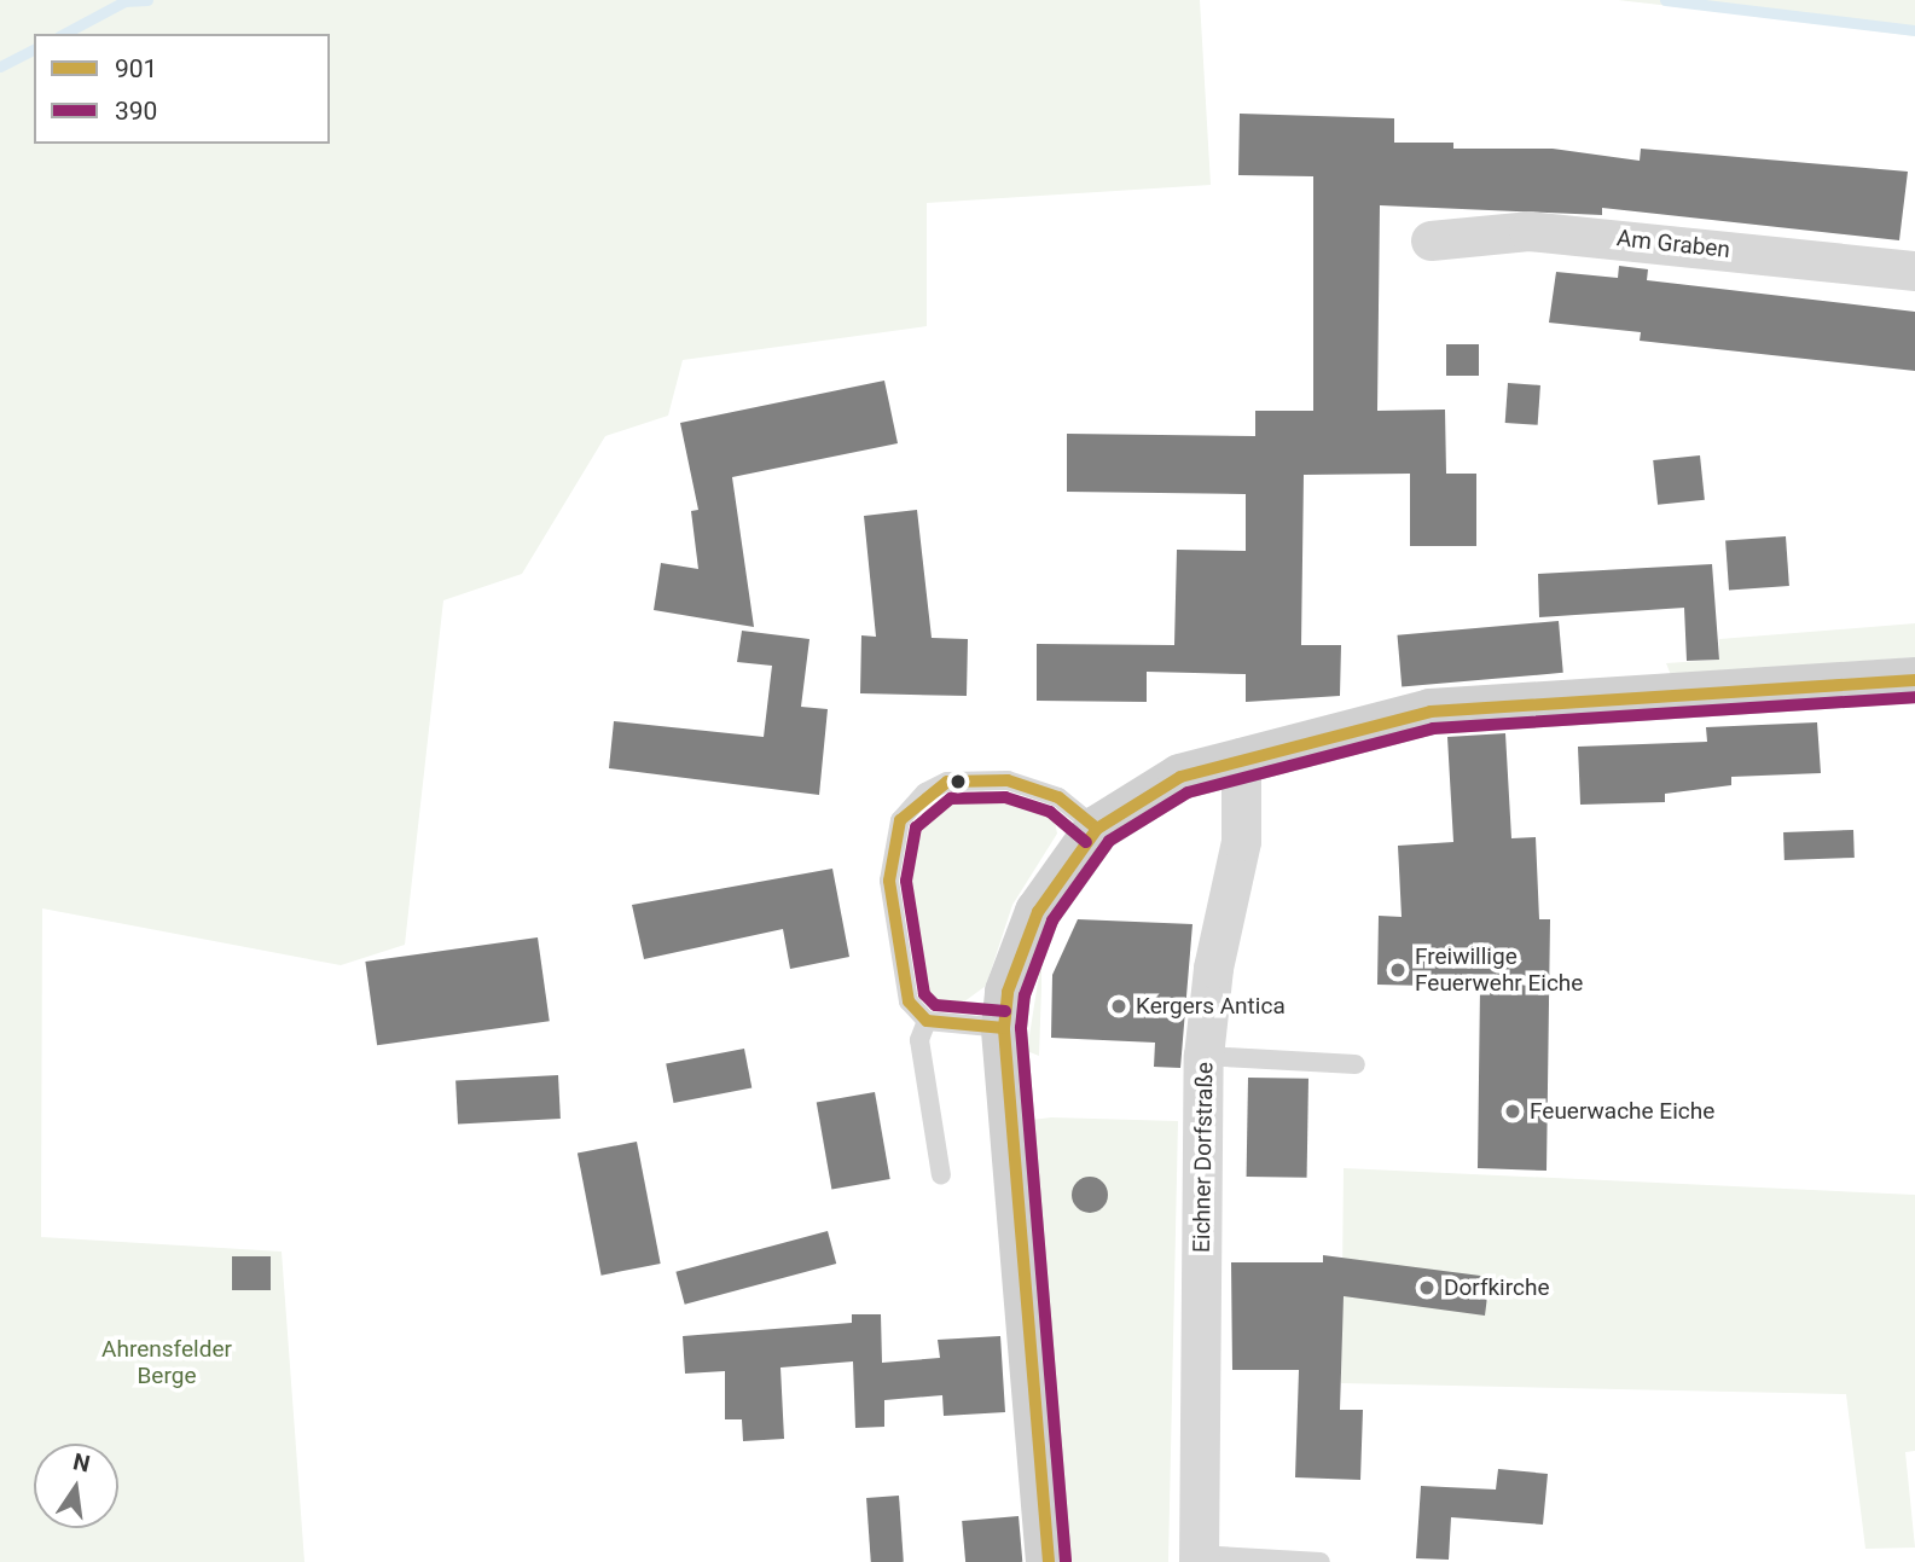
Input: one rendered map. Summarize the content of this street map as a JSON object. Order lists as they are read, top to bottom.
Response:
{
  "streets": {
    "street": ["Am Graben", "Eichner Dorfstraße"]
  },
  "parks": ["Ahrensfelder Berge"],
  "places": [
    "Freiwillige Feuerwehr Eiche",
    "Kergers Antica",
    "Feuerwache Eiche",
    "Dorfkirche"
  ],
  "lines": ["transit line 901", "transit line 390"],
  "legend": ["901", "390"],
  "north": "top"
}
